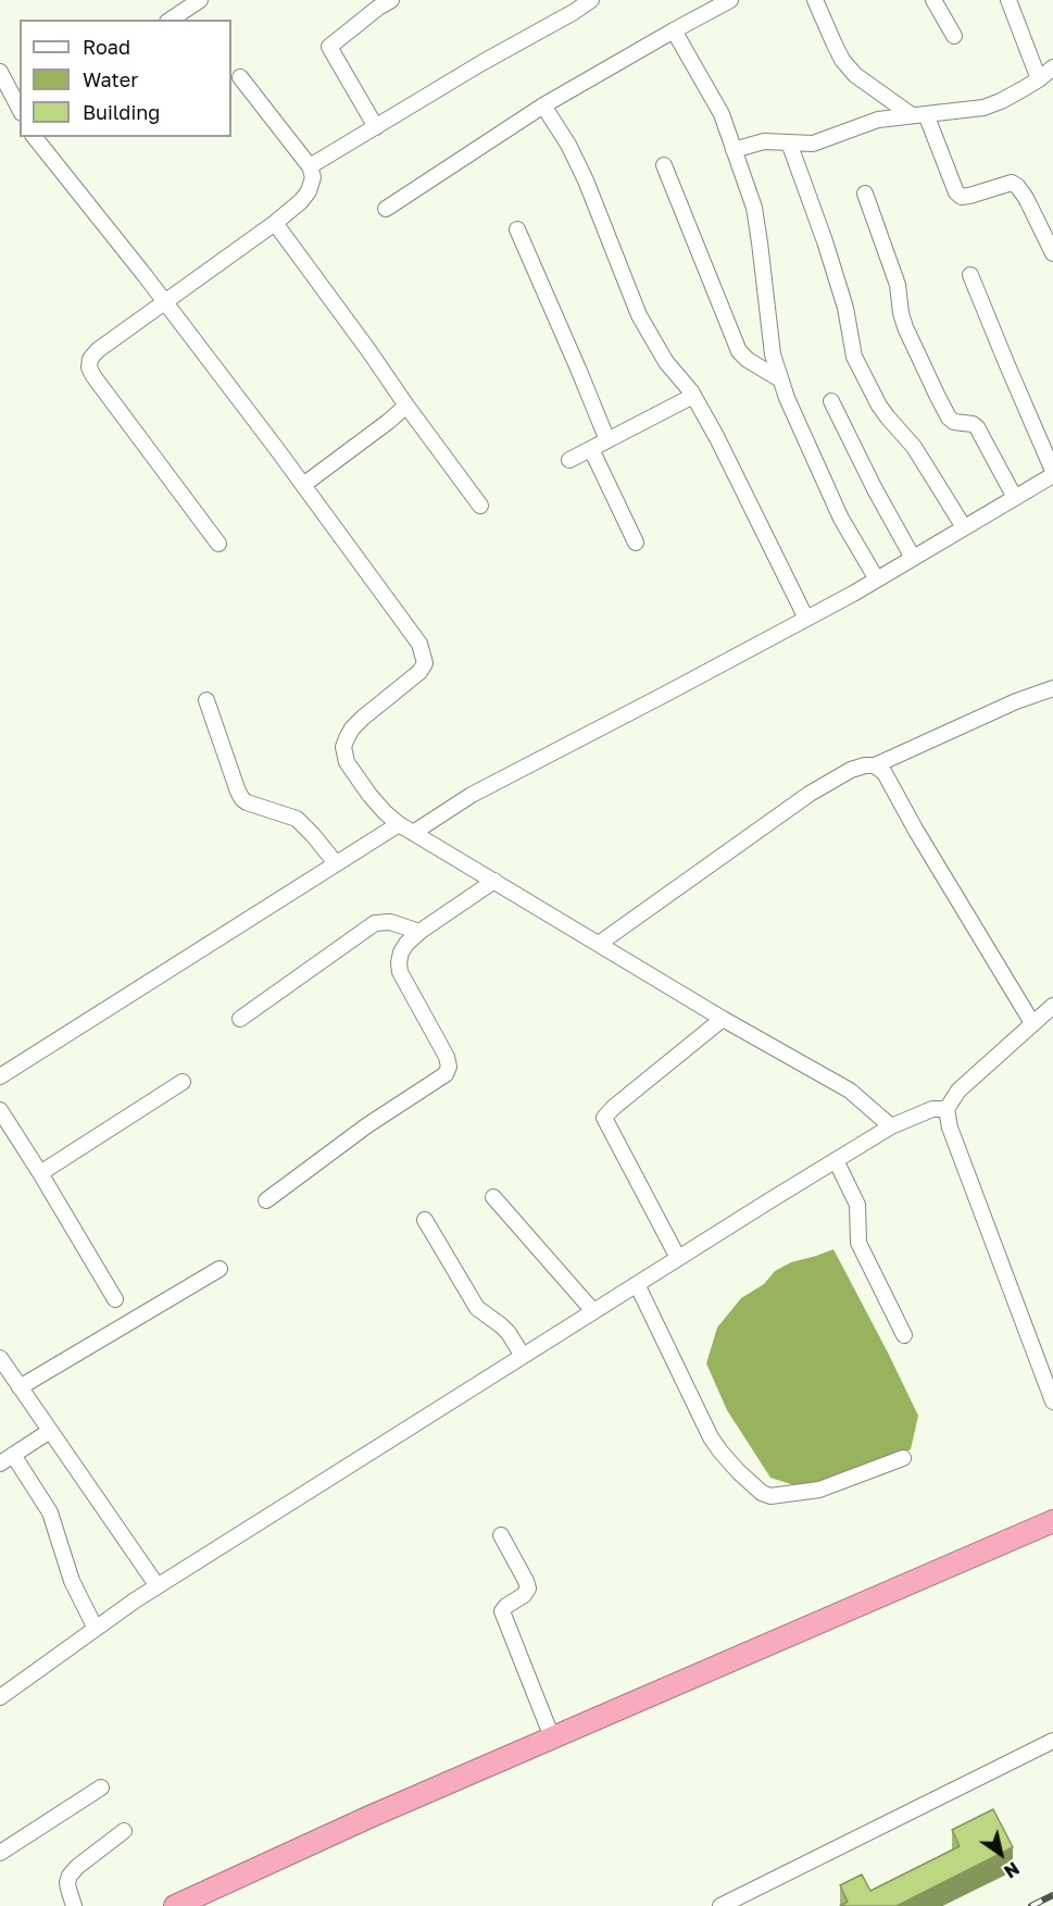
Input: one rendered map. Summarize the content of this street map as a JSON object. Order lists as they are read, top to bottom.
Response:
{
  "legend": ["Road", "Water", "Building"],
  "north": "bottom right"
}
